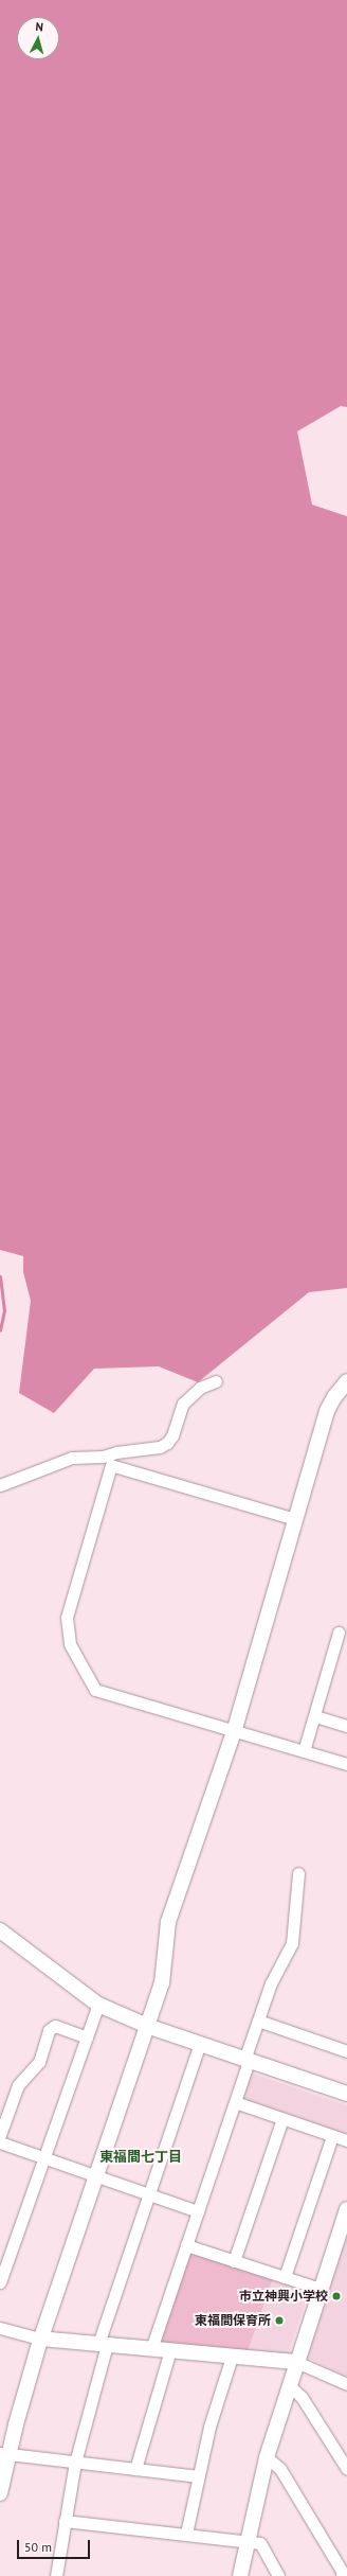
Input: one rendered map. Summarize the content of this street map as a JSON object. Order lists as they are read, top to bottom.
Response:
{
  "districts": ["東福間七丁目"],
  "places": ["市立神興小学校", "東福間保育所"],
  "scale_bar": "50 m",
  "north": "top"
}
